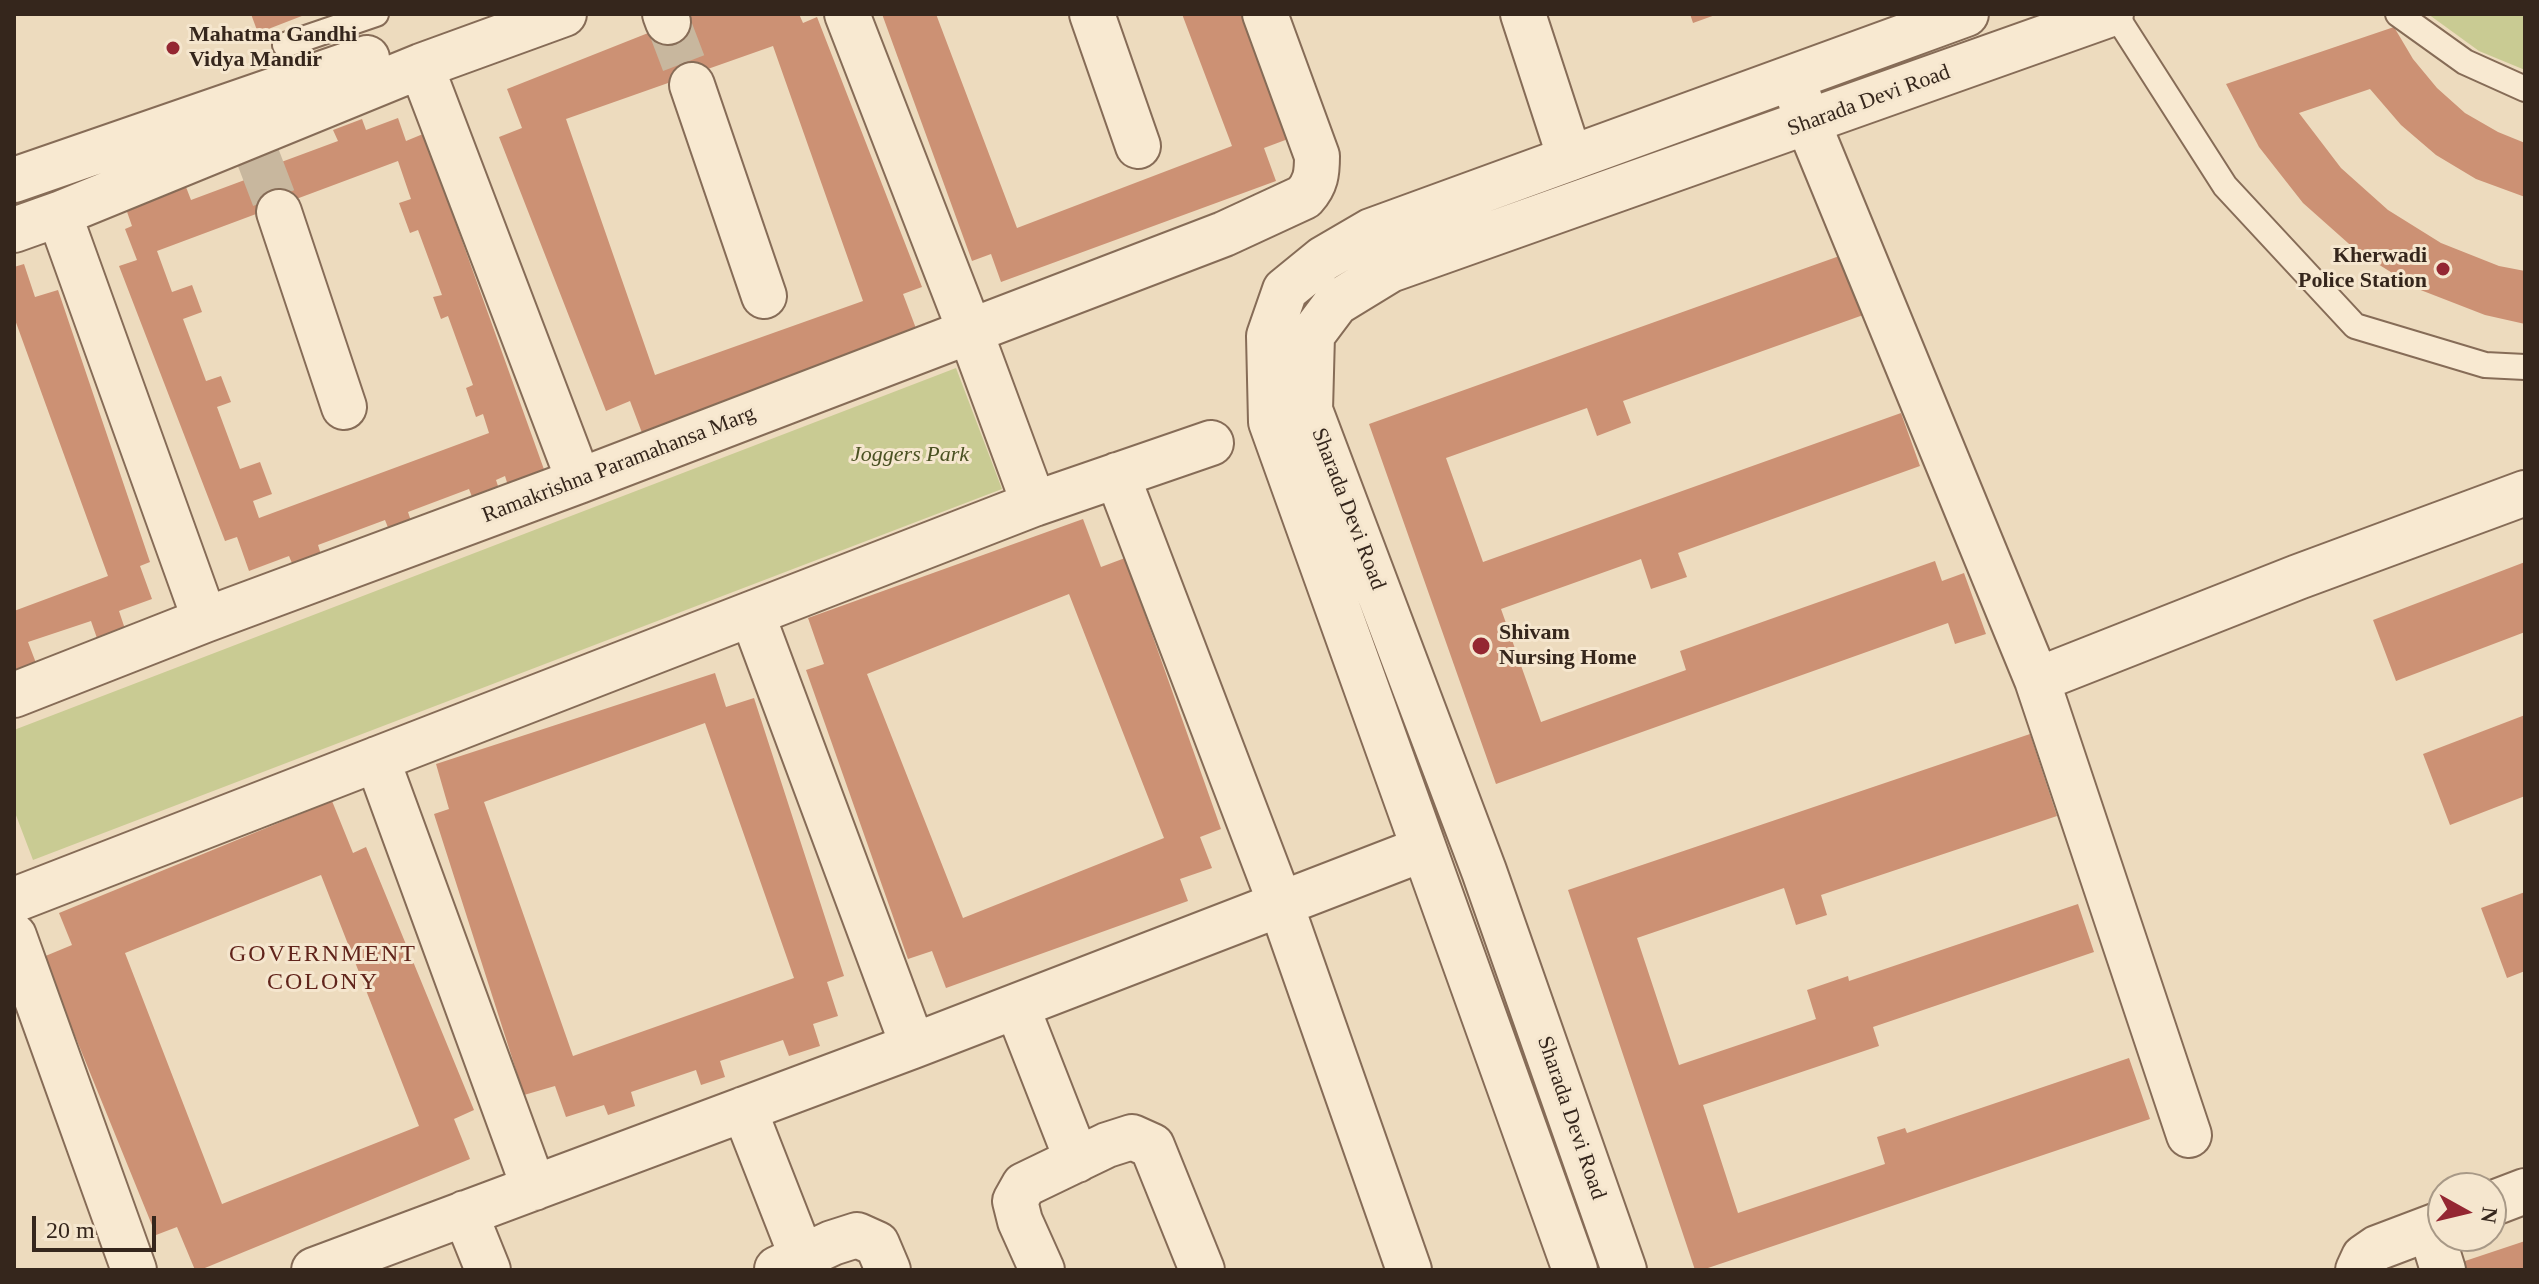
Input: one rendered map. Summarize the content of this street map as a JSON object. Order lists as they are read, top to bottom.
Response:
{
  "streets": {
    "street": ["Sharada Devi Road", "Ramakrishna Paramahansa Marg"]
  },
  "districts": ["GOVERNMENT COLONY"],
  "parks": ["Joggers Park"],
  "places": ["Mahatma Gandhi Vidya Mandir", "Kherwadi Police Station", "Shivam Nursing Home"],
  "scale_bar": "20 m",
  "north": "right"
}
